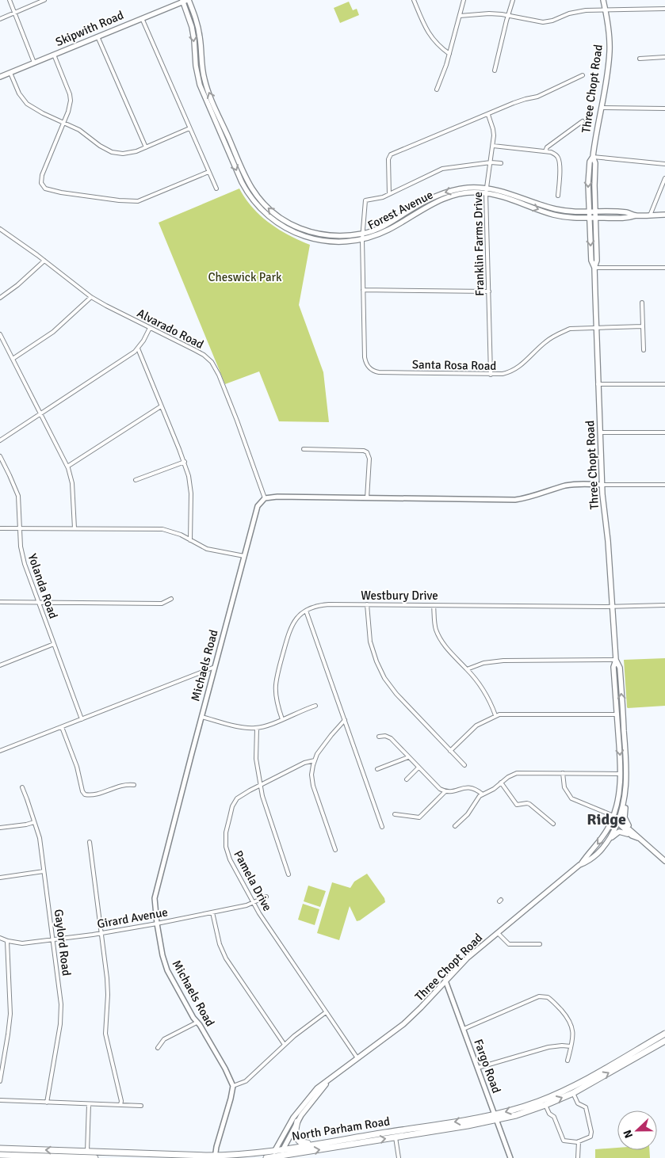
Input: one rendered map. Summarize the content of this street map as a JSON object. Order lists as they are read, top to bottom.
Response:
{
  "streets": {
    "highway": ["North Parham Road"],
    "main road": ["Skipwith Road", "Three Chopt Road", "Forest Avenue"],
    "street": [
      "Franklin Farms Drive",
      "Alvarado Road",
      "Santa Rosa Road",
      "Yolanda Road",
      "Westbury Drive",
      "Michaels Road",
      "Pamela Drive",
      "Girard Avenue",
      "Gaylord Road",
      "Fargo Road"
    ]
  },
  "crossings": [
    ["Skipwith Road", "Forest Avenue"],
    ["Three Chopt Road", "Forest Avenue"],
    ["Three Chopt Road", "Santa Rosa Road"],
    ["Three Chopt Road", "Westbury Drive"],
    ["Three Chopt Road", "Pamela Drive"],
    ["Three Chopt Road", "Fargo Road"],
    ["Three Chopt Road", "North Parham Road"],
    ["Forest Avenue", "Franklin Farms Drive"],
    ["Franklin Farms Drive", "Santa Rosa Road"],
    ["Alvarado Road", "Michaels Road"],
    ["Michaels Road", "Girard Avenue"],
    ["Pamela Drive", "Girard Avenue"],
    ["Girard Avenue", "Gaylord Road"],
    ["Fargo Road", "North Parham Road"]
  ],
  "districts": ["Ridge"],
  "parks": ["Cheswick Park"],
  "north": "left"
}
